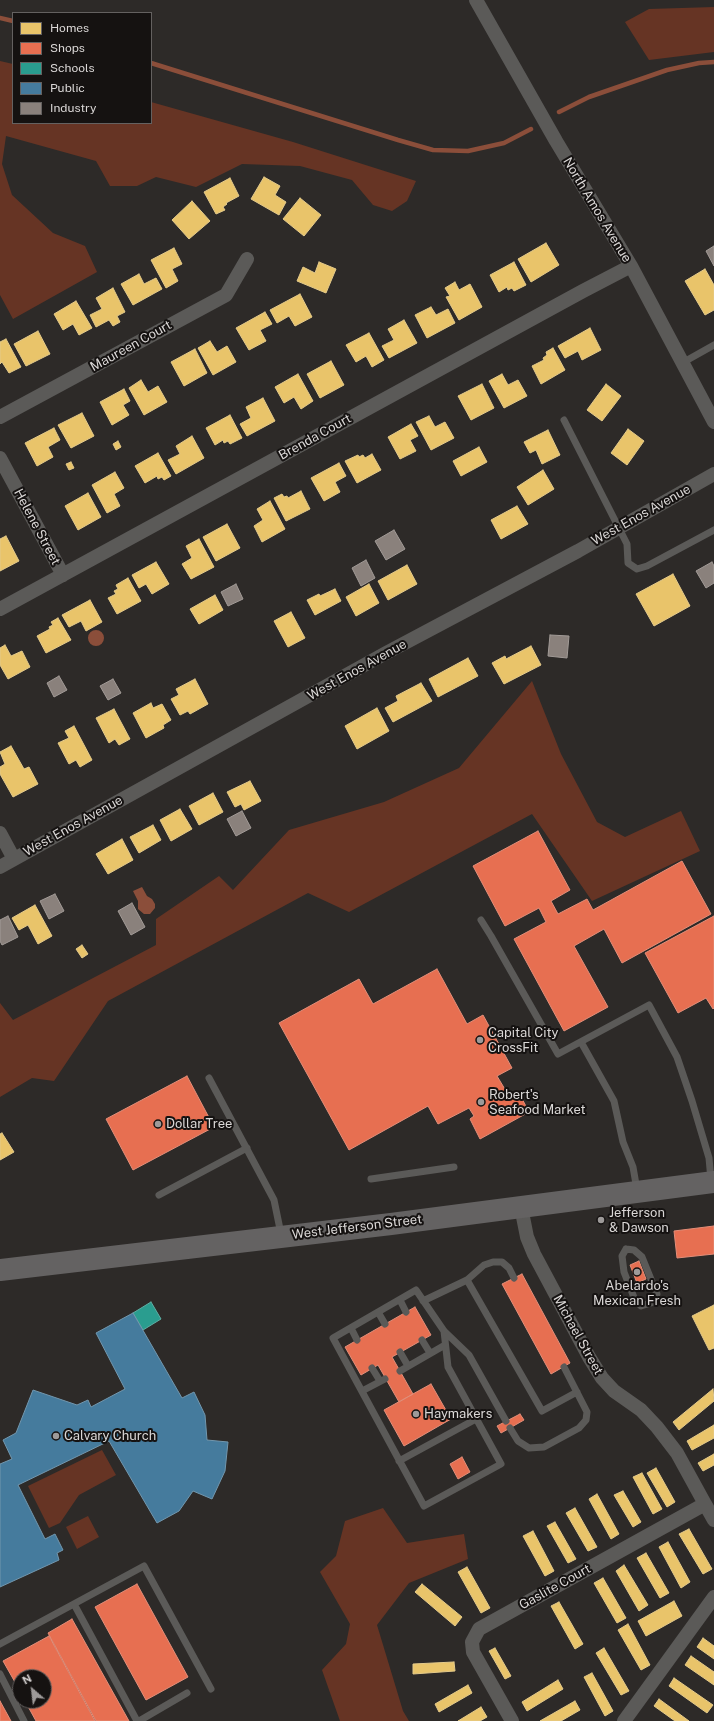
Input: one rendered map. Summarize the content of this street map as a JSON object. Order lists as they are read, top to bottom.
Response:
{
  "streets": {
    "main road": ["West Jefferson Street"],
    "street": [
      "North Amos Avenue",
      "Maureen Court",
      "Brenda Court",
      "West Enos Avenue",
      "Helene Street",
      "Michael Street",
      "Gaslite Court"
    ]
  },
  "crossings": [
    ["North Amos Avenue", "Brenda Court"],
    ["Brenda Court", "Helene Street"],
    ["West Jefferson Street", "Michael Street"],
    ["Michael Street", "Gaslite Court"]
  ],
  "places": [
    "Capital City CrossFit",
    "Robert's Seafood Market",
    "Dollar Tree",
    "Jefferson & Dawson",
    "Abelardo's Mexican Fresh",
    "Haymakers",
    "Calvary Church"
  ],
  "legend": [
    "Homes",
    "Shops",
    "Schools",
    "Public",
    "Industry"
  ],
  "north": "top left"
}
